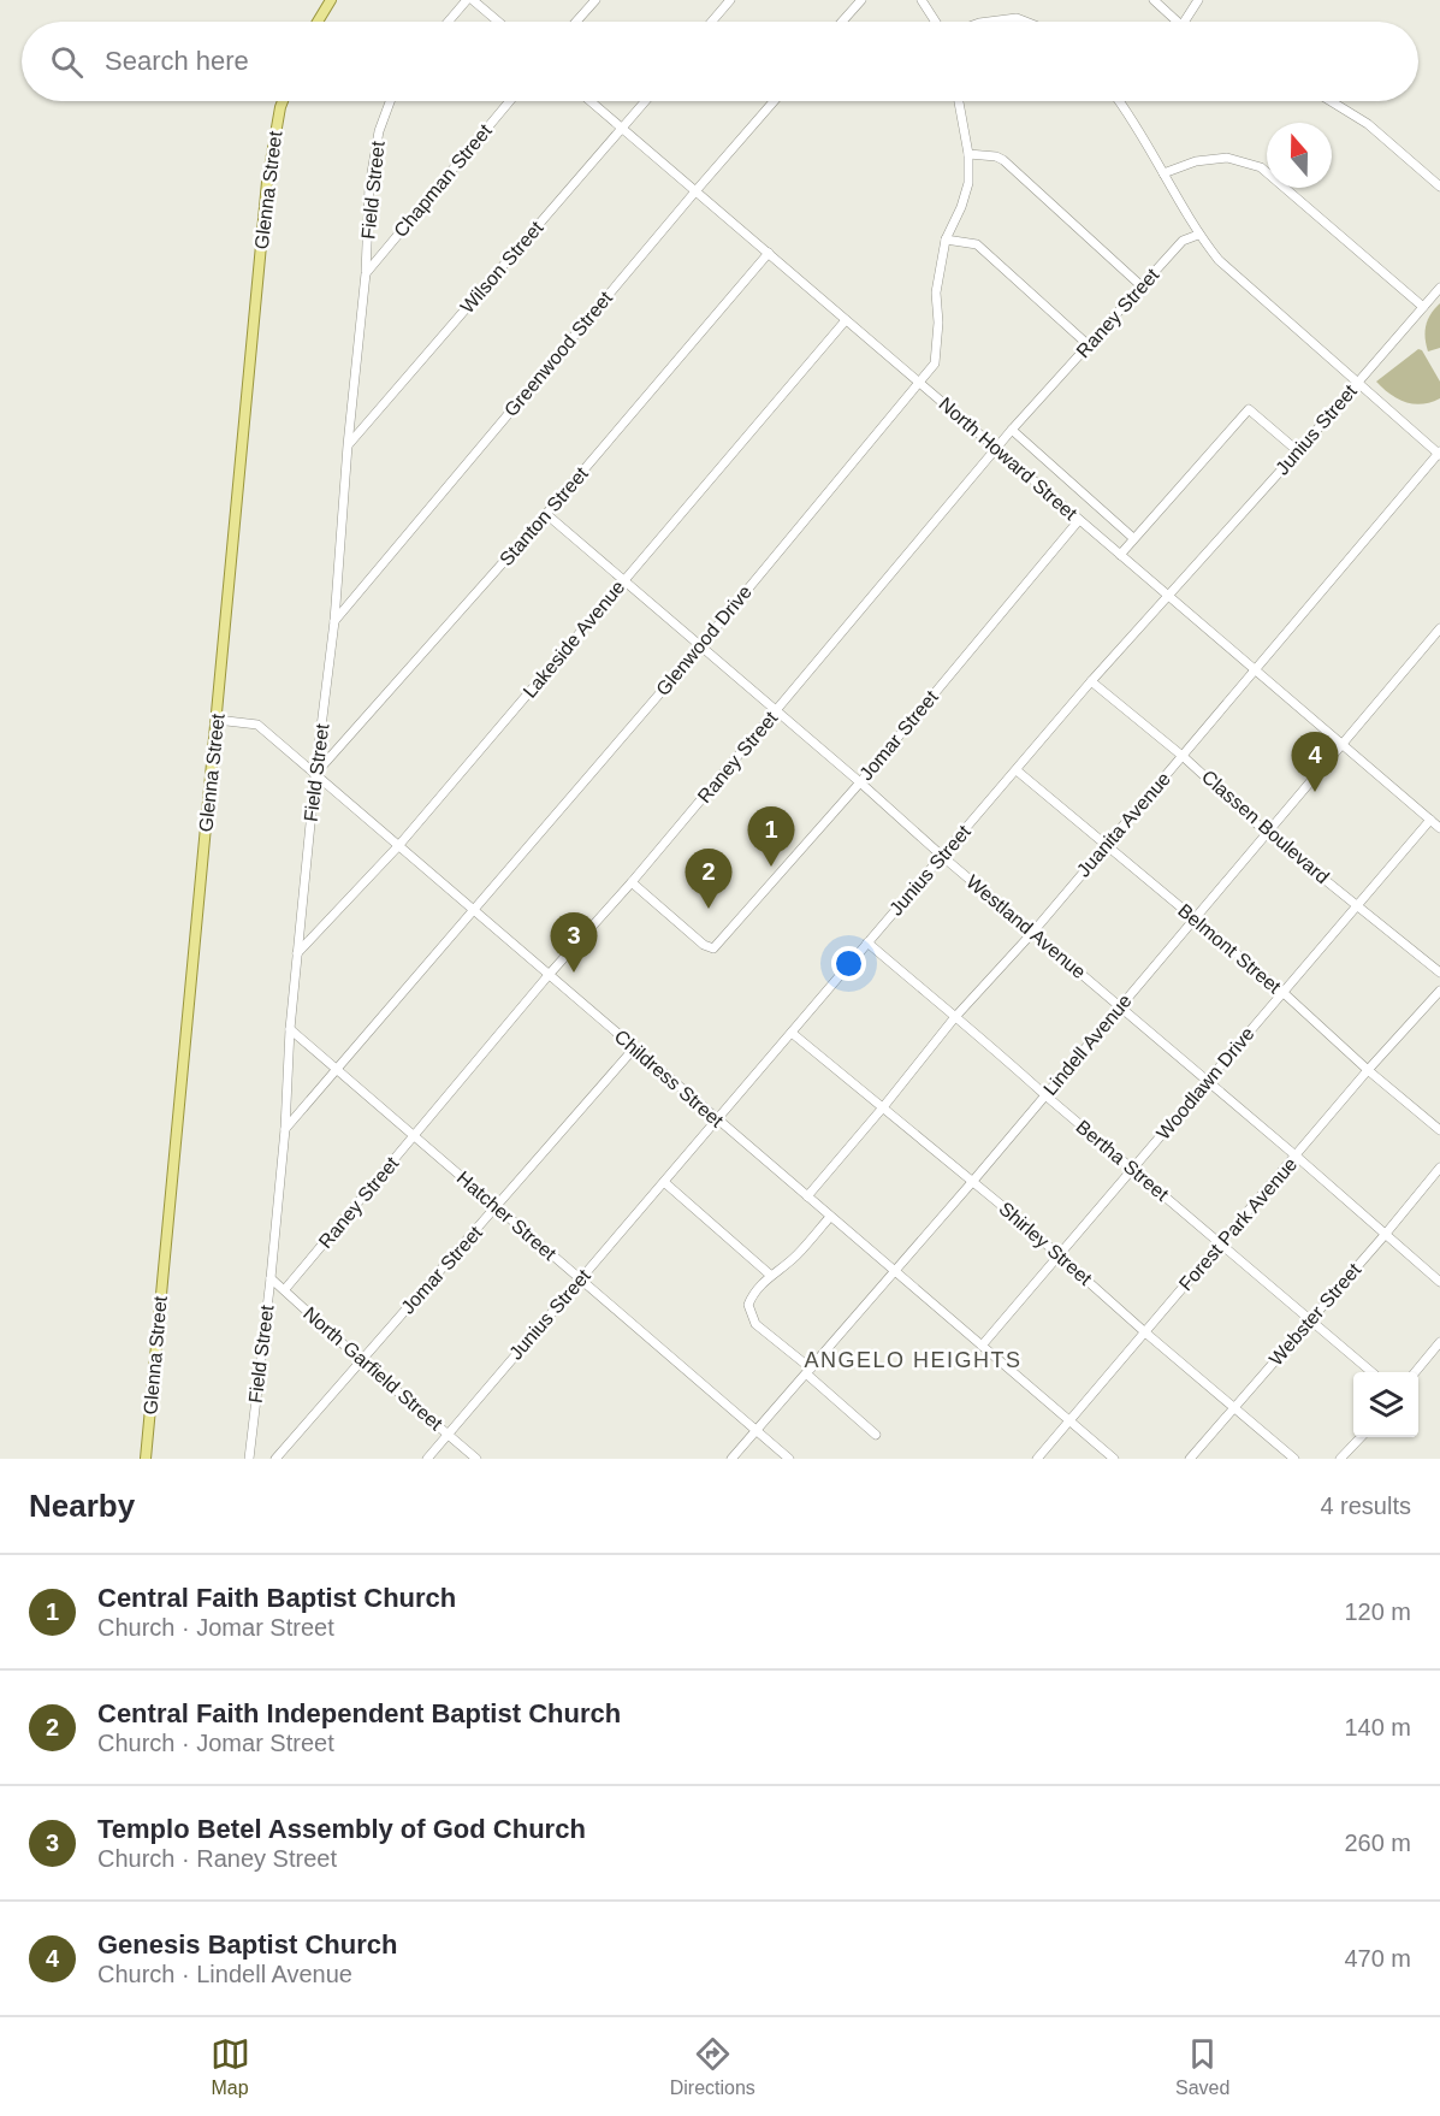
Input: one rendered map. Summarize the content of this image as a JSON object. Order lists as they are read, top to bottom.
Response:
{
  "streets": {
    "main road": ["Glenna Street"],
    "street": [
      "Chapman Street",
      "Field Street",
      "Wilson Street",
      "Raney Street",
      "Greenwood Street",
      "Junius Street",
      "North Howard Street",
      "Stanton Street",
      "Lakeside Avenue",
      "Glenwood Drive",
      "Jomar Street",
      "Juanita Avenue",
      "Classen Boulevard",
      "Westland Avenue",
      "Belmont Street",
      "Lindell Avenue",
      "Childress Street",
      "Woodlawn Drive",
      "Bertha Street",
      "Hatcher Street",
      "Forest Park Avenue",
      "Shirley Street",
      "Webster Street",
      "North Garfield Street"
    ]
  },
  "crossings": [
    ["Chapman Street", "Field Street"],
    ["Glenna Street", "Childress Street"],
    ["Field Street", "Wilson Street"],
    ["Field Street", "Greenwood Street"],
    ["Field Street", "Stanton Street"],
    ["Field Street", "Lakeside Avenue"],
    ["Field Street", "Glenwood Drive"],
    ["Field Street", "Childress Street"],
    ["Field Street", "Hatcher Street"],
    ["Field Street", "North Garfield Street"],
    ["Wilson Street", "North Howard Street"],
    ["Raney Street", "North Howard Street"],
    ["Raney Street", "Jomar Street"],
    ["Raney Street", "Westland Avenue"],
    ["Raney Street", "Childress Street"],
    ["Raney Street", "Hatcher Street"],
    ["Raney Street", "North Garfield Street"],
    ["Greenwood Street", "North Howard Street"],
    ["Junius Street", "North Howard Street"],
    ["Junius Street", "Classen Boulevard"],
    ["Junius Street", "Westland Avenue"],
    ["Junius Street", "Belmont Street"],
    ["Junius Street", "Childress Street"],
    ["Junius Street", "Bertha Street"],
    ["Junius Street", "Hatcher Street"],
    ["Junius Street", "Shirley Street"],
    ["Junius Street", "North Garfield Street"],
    ["North Howard Street", "Stanton Street"],
    ["North Howard Street", "Lakeside Avenue"],
    ["North Howard Street", "Glenwood Drive"],
    ["North Howard Street", "Jomar Street"],
    ["North Howard Street", "Juanita Avenue"],
    ["North Howard Street", "Lindell Avenue"],
    ["North Howard Street", "Woodlawn Drive"],
    ["Stanton Street", "Westland Avenue"],
    ["Stanton Street", "Childress Street"],
    ["Lakeside Avenue", "Westland Avenue"],
    ["Lakeside Avenue", "Childress Street"],
    ["Glenwood Drive", "Westland Avenue"],
    ["Glenwood Drive", "Childress Street"],
    ["Glenwood Drive", "Hatcher Street"],
    ["Jomar Street", "Westland Avenue"],
    ["Jomar Street", "Childress Street"],
    ["Jomar Street", "Hatcher Street"],
    ["Jomar Street", "North Garfield Street"],
    ["Juanita Avenue", "Classen Boulevard"],
    ["Juanita Avenue", "Westland Avenue"],
    ["Juanita Avenue", "Belmont Street"],
    ["Juanita Avenue", "Childress Street"],
    ["Juanita Avenue", "Bertha Street"],
    ["Juanita Avenue", "Shirley Street"],
    ["Classen Boulevard", "Lindell Avenue"],
    ["Classen Boulevard", "Woodlawn Drive"],
    ["Westland Avenue", "Lindell Avenue"],
    ["Westland Avenue", "Woodlawn Drive"],
    ["Westland Avenue", "Forest Park Avenue"],
    ["Westland Avenue", "Webster Street"],
    ["Belmont Street", "Lindell Avenue"],
    ["Belmont Street", "Woodlawn Drive"],
    ["Belmont Street", "Forest Park Avenue"],
    ["Lindell Avenue", "Childress Street"],
    ["Lindell Avenue", "Bertha Street"],
    ["Lindell Avenue", "Hatcher Street"],
    ["Lindell Avenue", "Shirley Street"],
    ["Childress Street", "Woodlawn Drive"],
    ["Childress Street", "Forest Park Avenue"],
    ["Woodlawn Drive", "Bertha Street"],
    ["Woodlawn Drive", "Shirley Street"],
    ["Bertha Street", "Forest Park Avenue"],
    ["Bertha Street", "Webster Street"],
    ["Forest Park Avenue", "Shirley Street"],
    ["Shirley Street", "Webster Street"]
  ],
  "districts": ["ANGELO HEIGHTS"],
  "north": "top",
  "page": {
    "search": "Search here",
    "pins": [
      "4",
      "1",
      "2",
      "3"
    ],
    "heading": ["Nearby", "4 results"],
    "list": [
      {
        "mark": "1",
        "name": "Central Faith Baptist Church",
        "note": "Church · Jomar Street",
        "value": "120 m"
      },
      {
        "mark": "2",
        "name": "Central Faith Independent Baptist Church",
        "note": "Church · Jomar Street",
        "value": "140 m"
      },
      {
        "mark": "3",
        "name": "Templo Betel Assembly of God Church",
        "note": "Church · Raney Street",
        "value": "260 m"
      },
      {
        "mark": "4",
        "name": "Genesis Baptist Church",
        "note": "Church · Lindell Avenue",
        "value": "470 m"
      }
    ],
    "nav": ["Map", "Directions", "Saved"]
  }
}
